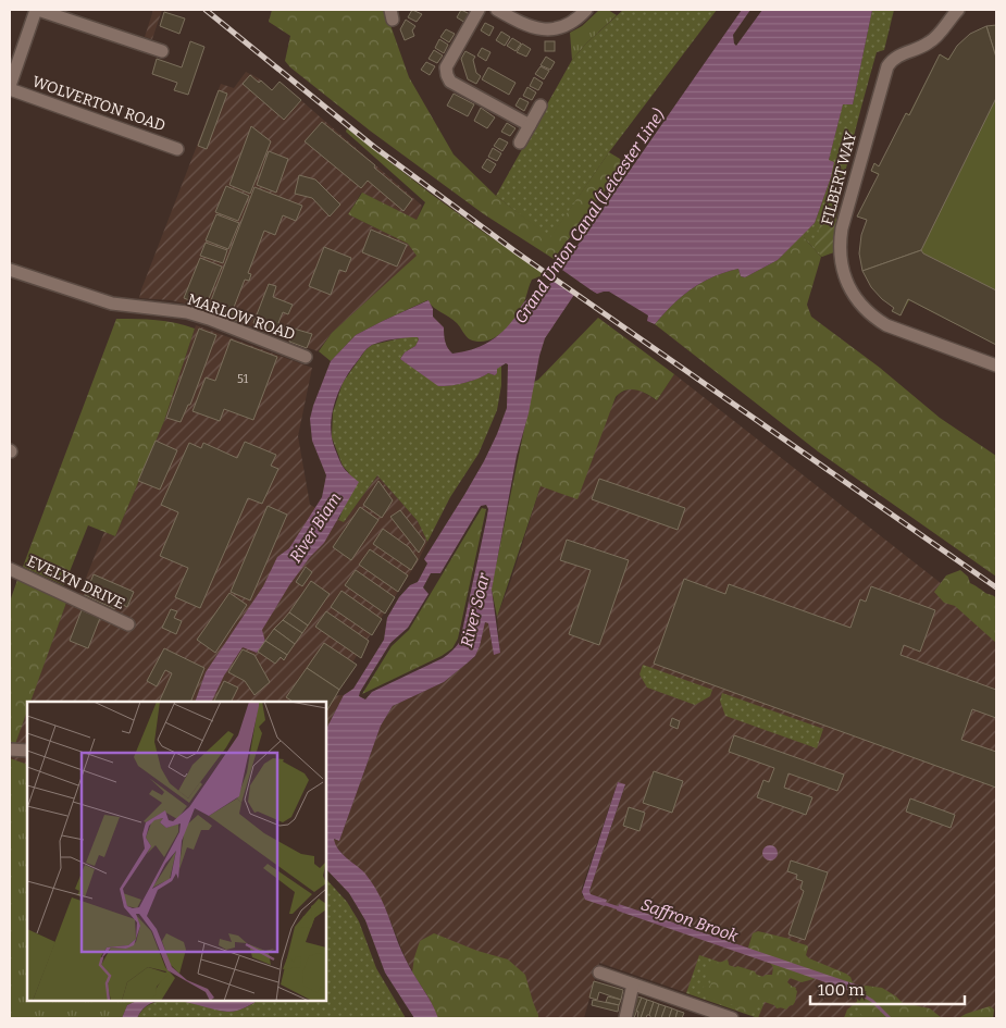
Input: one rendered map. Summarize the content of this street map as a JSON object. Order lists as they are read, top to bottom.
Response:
{
  "streets": {
    "street": [
      "WOLVERTON ROAD",
      "FILBERT WAY",
      "MARLOW ROAD",
      "EVELYN DRIVE"
    ]
  },
  "water": [
    "Grand Union Canal (Leicester Line)",
    "River Biam",
    "River Soar",
    "Saffron Brook"
  ],
  "house_numbers": ["51"],
  "scale_bar": "100 m"
}
